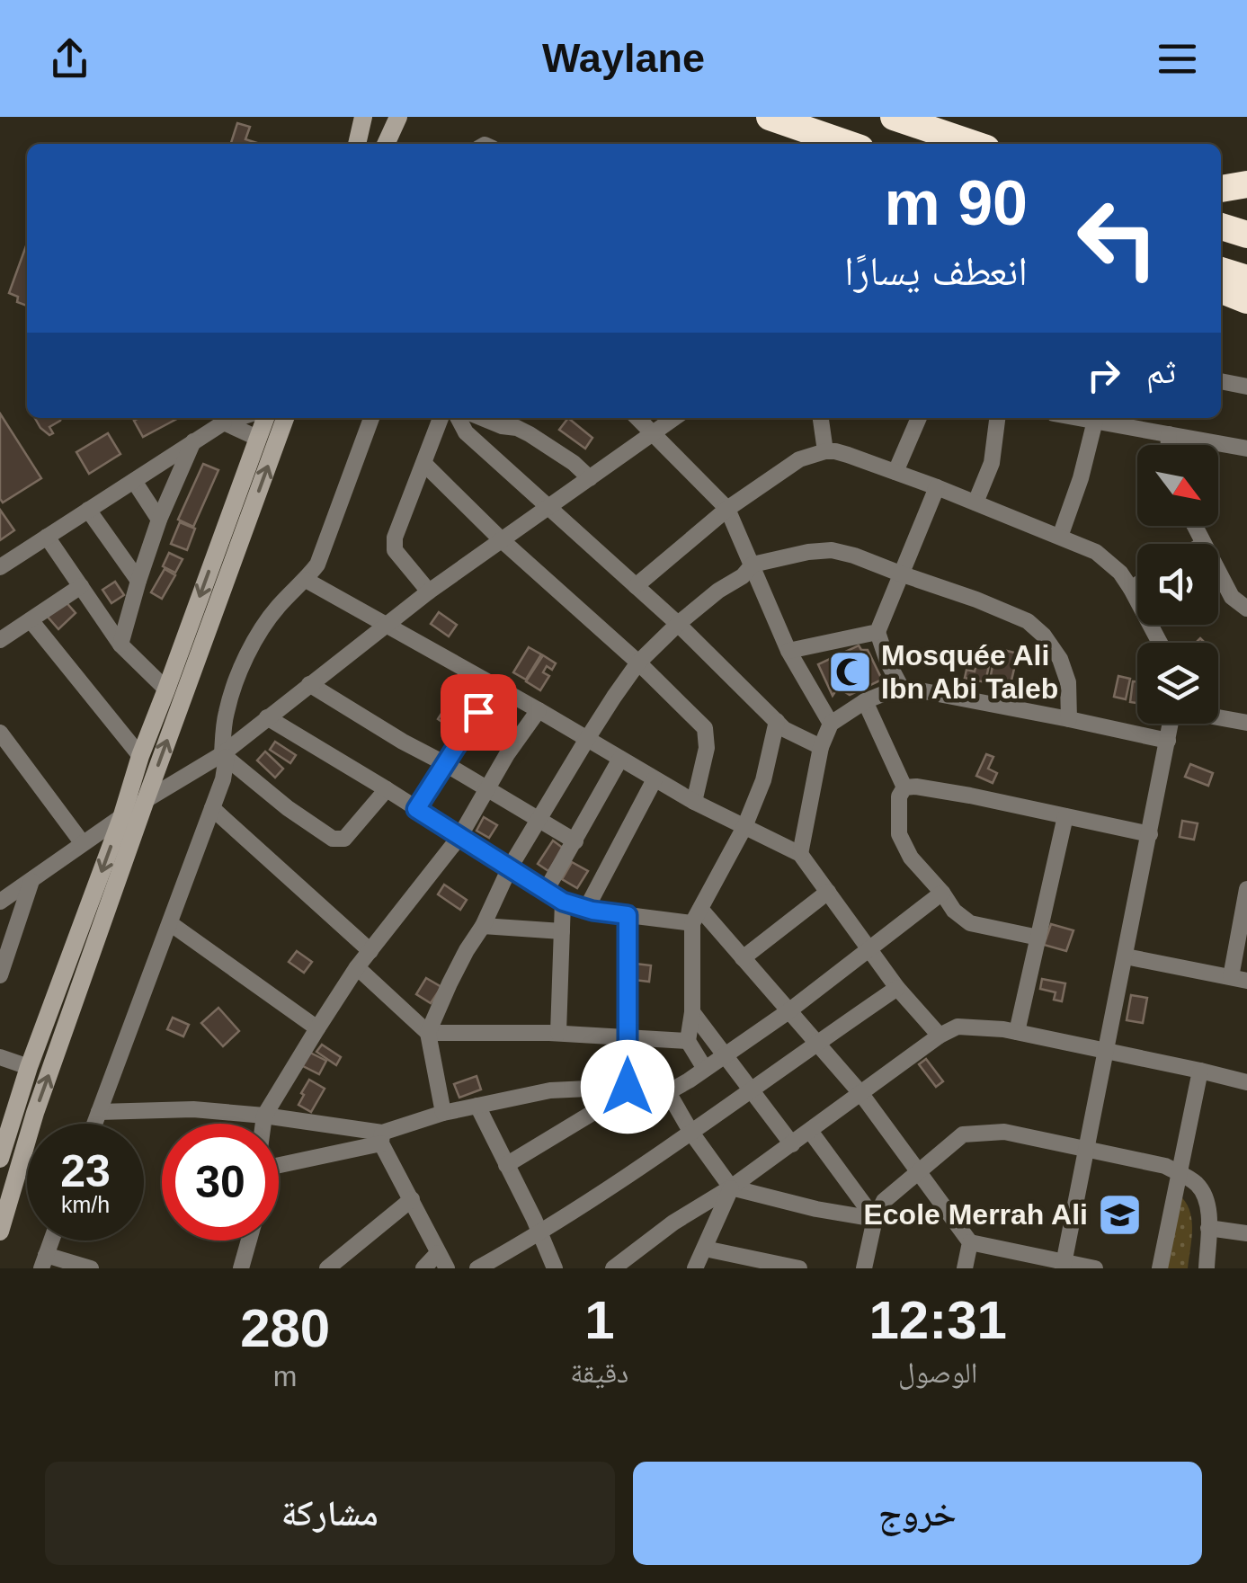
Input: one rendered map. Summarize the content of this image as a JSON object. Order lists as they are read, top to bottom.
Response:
{
  "places": {
    "mosque": ["Mosquée Ali Ibn Abi Taleb"],
    "school or university": ["Ecole Merrah Ali"]
  },
  "north": "bottom right",
  "page": {
    "header": "Waylane",
    "turn": ["90 m", "انعطف يسارًا"],
    "then": "ثم",
    "speed": "23 km/h",
    "limit": "30",
    "eta": [
      "12:31",
      "الوصول",
      "1",
      "دقيقة",
      "280",
      "m"
    ],
    "buttons": ["خروج", "مشاركة"]
  }
}
